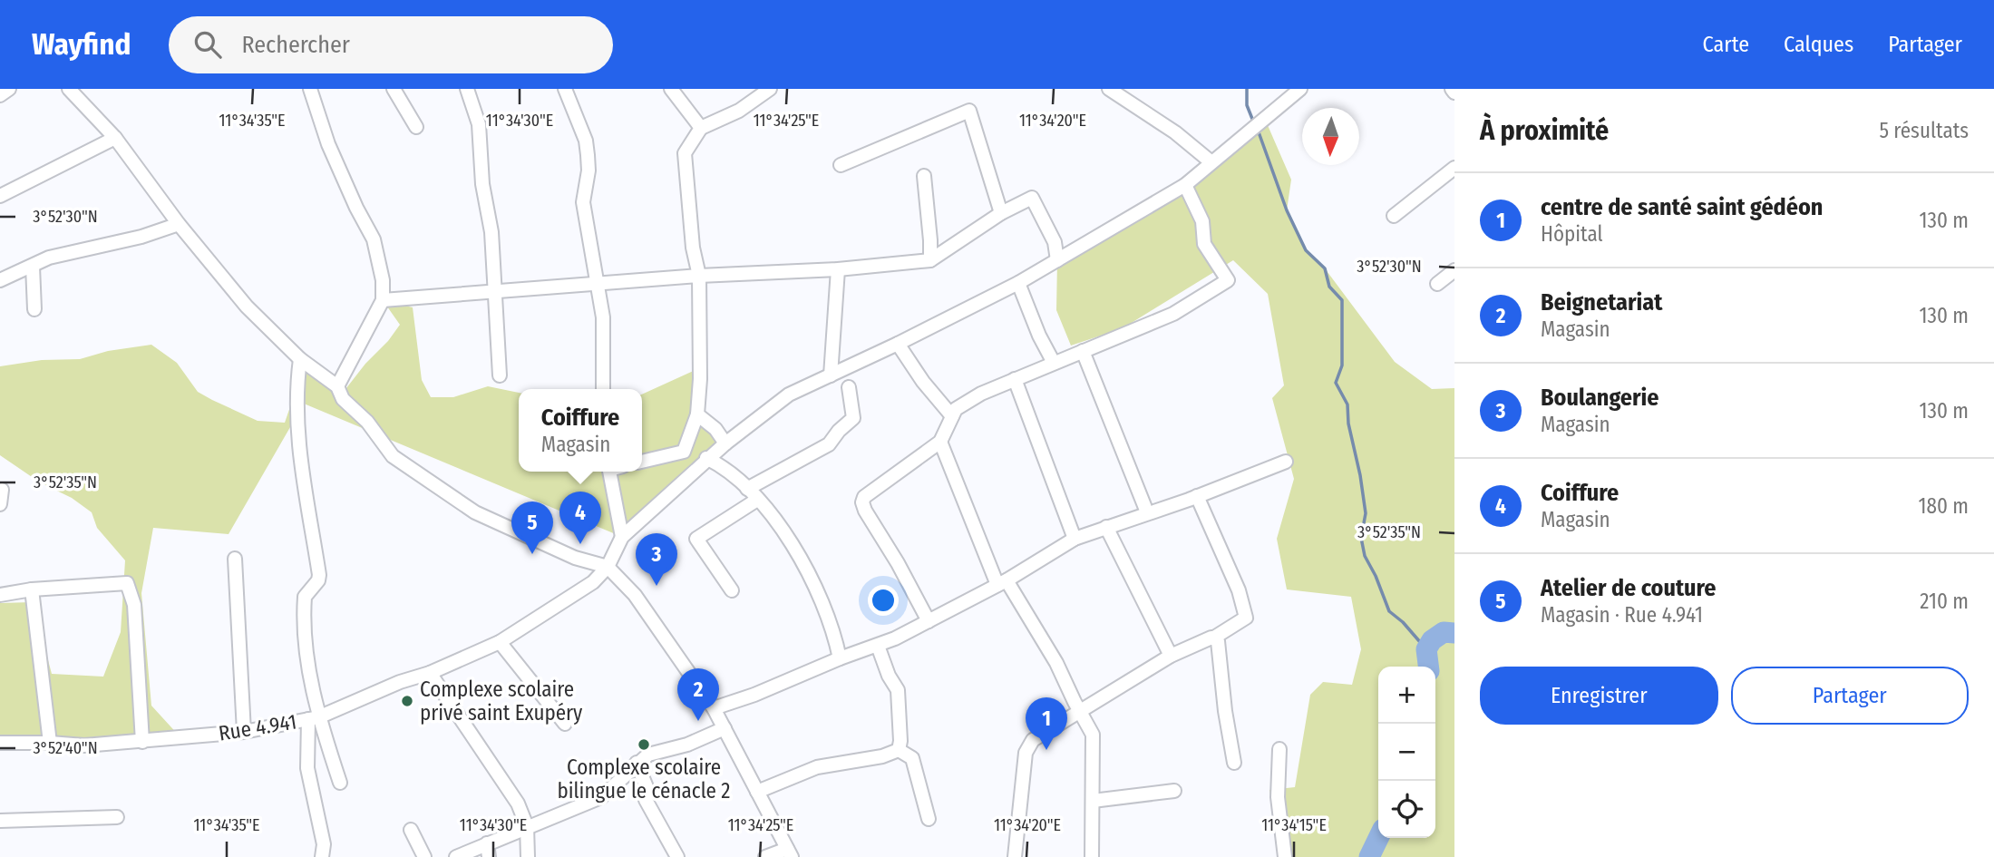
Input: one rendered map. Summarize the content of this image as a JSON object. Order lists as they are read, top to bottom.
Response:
{
  "streets": {
    "street": ["Rue 4.941"]
  },
  "places": ["Complexe scolaire privé saint Exupéry", "Complexe scolaire bilingue le cénacle 2"],
  "north": "bottom",
  "page": {
    "header": "Wayfind",
    "search": "Rechercher",
    "nav": ["Carte", "Calques", "Partager"],
    "heading": ["À proximité", "5 résultats"],
    "list": [
      {
        "mark": "1",
        "name": "centre de santé saint gédéon",
        "note": "Hôpital",
        "value": "130 m"
      },
      {
        "mark": "2",
        "name": "Beignetariat",
        "note": "Magasin",
        "value": "130 m"
      },
      {
        "mark": "3",
        "name": "Boulangerie",
        "note": "Magasin",
        "value": "130 m"
      },
      {
        "mark": "4",
        "name": "Coiffure",
        "note": "Magasin",
        "value": "180 m"
      },
      {
        "mark": "5",
        "name": "Atelier de couture",
        "note": "Magasin · Rue 4.941",
        "value": "210 m"
      }
    ],
    "popup": ["Coiffure", "Magasin"],
    "pins": [
      "4",
      "5",
      "3",
      "2",
      "1"
    ],
    "buttons": ["Enregistrer", "Partager"],
    "map_buttons": ["+", "−"]
  },
  "coordinates": [
    "11°34'35\"E",
    "11°34'30\"E",
    "11°34'25\"E",
    "11°34'20\"E",
    "3°52'30\"N",
    "3°52'35\"N",
    "3°52'40\"N",
    "11°34'15\"E"
  ]
}
